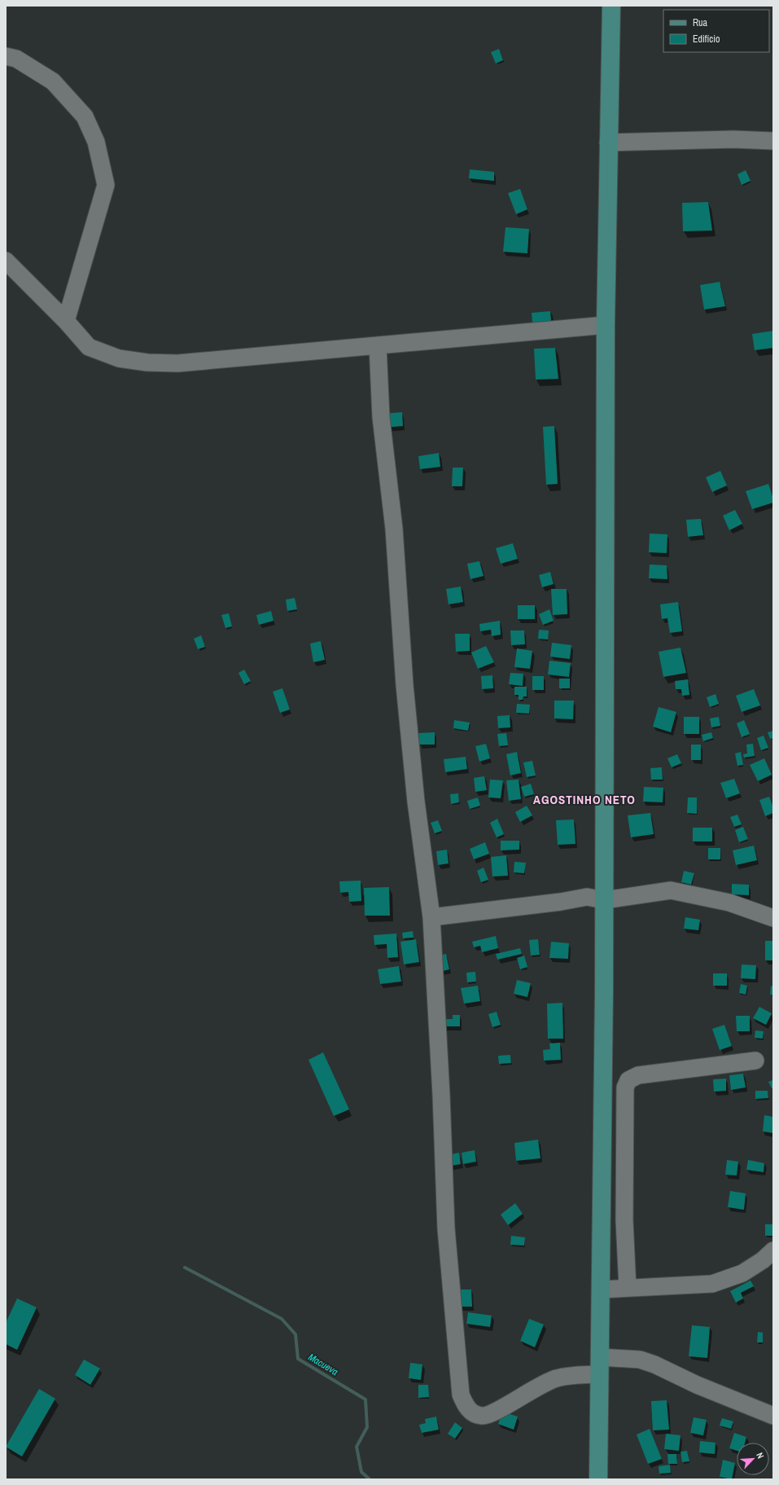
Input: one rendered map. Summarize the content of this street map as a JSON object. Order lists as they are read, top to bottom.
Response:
{
  "districts": ["AGOSTINHO NETO"],
  "water": ["Macueva"],
  "legend": ["Rua", "Edifício"],
  "north": "top right"
}
